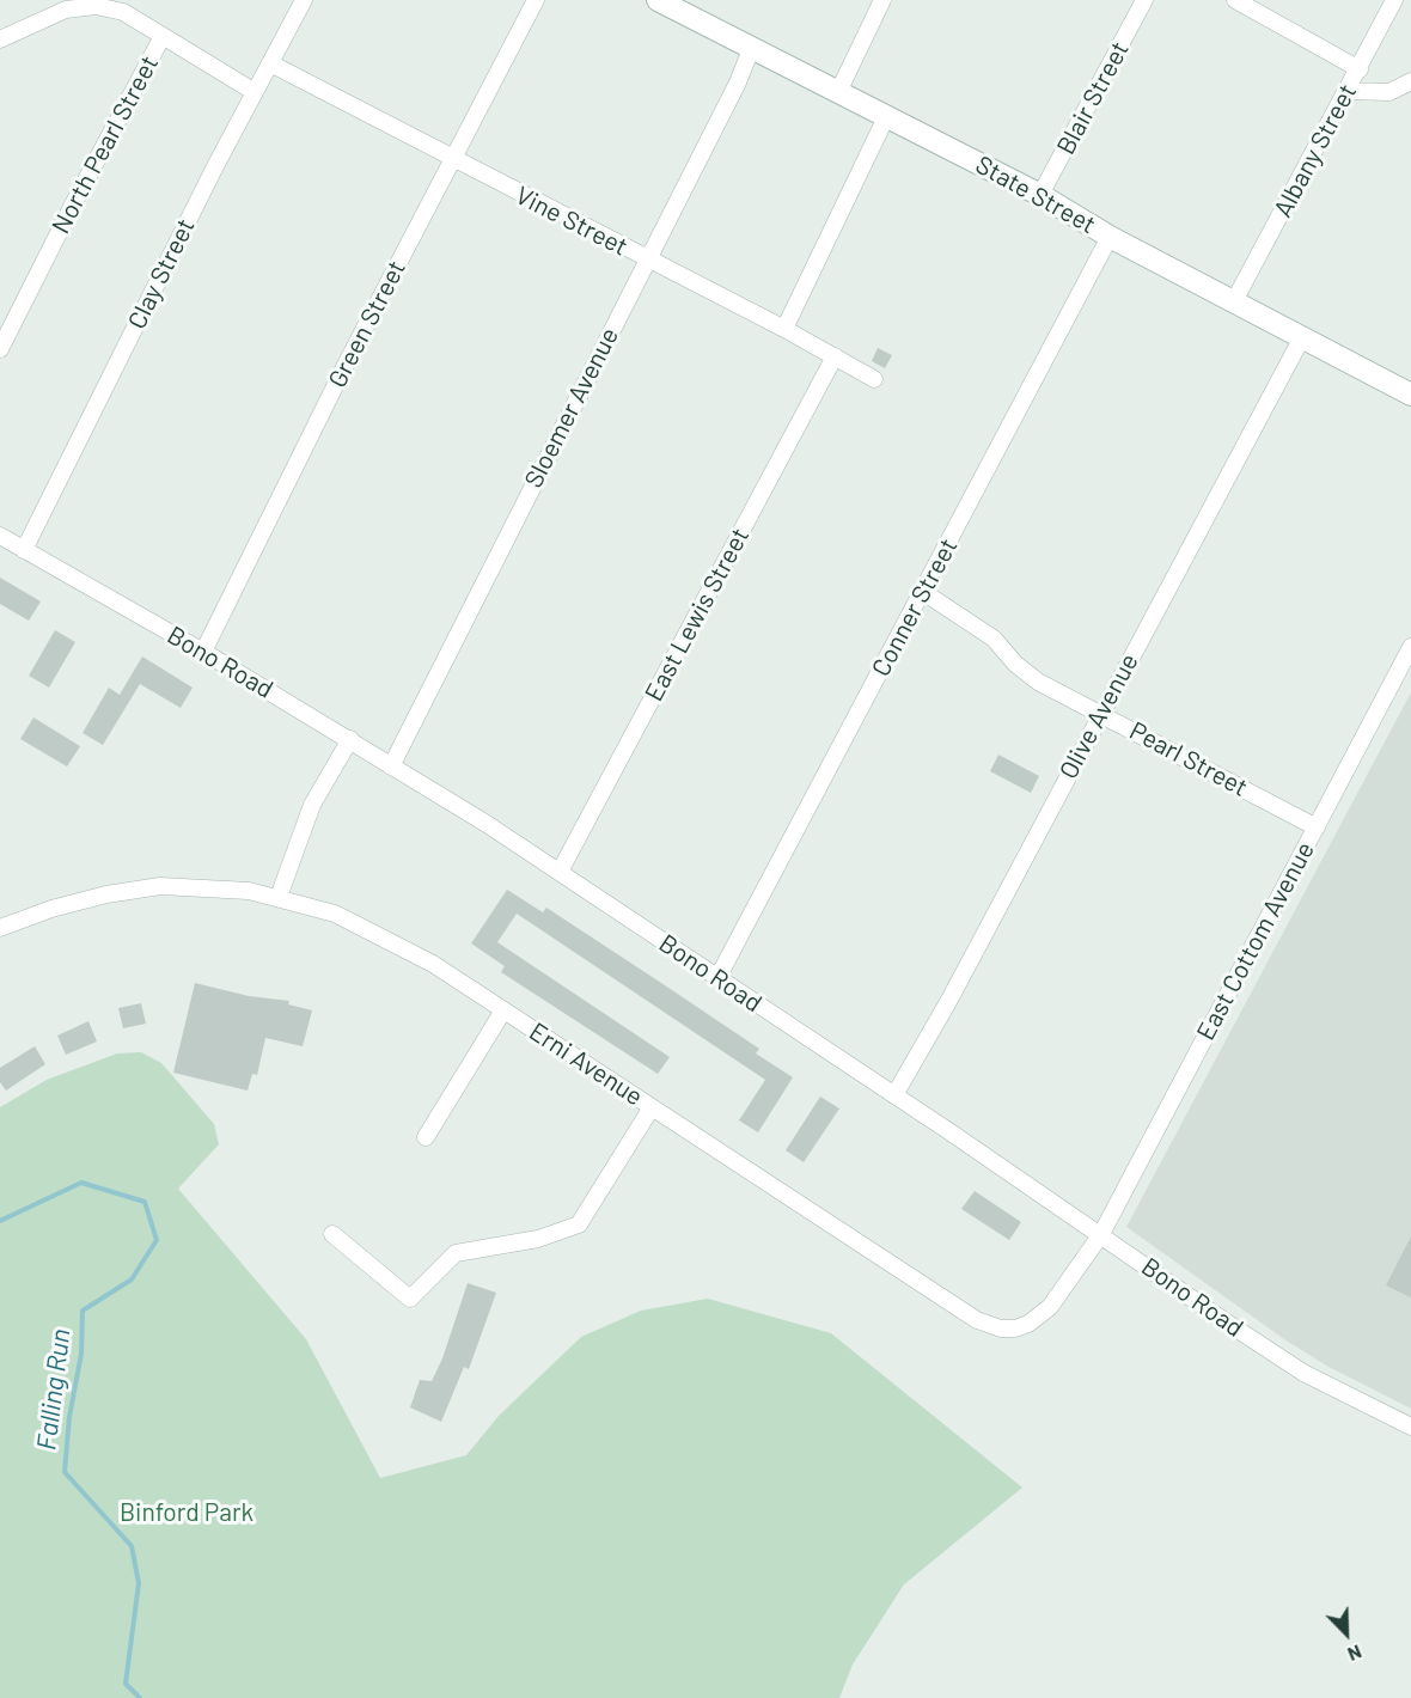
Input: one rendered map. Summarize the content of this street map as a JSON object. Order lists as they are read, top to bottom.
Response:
{
  "streets": {
    "main road": ["State Street"],
    "street": [
      "Blair Street",
      "North Pearl Street",
      "Albany Street",
      "Vine Street",
      "Clay Street",
      "Green Street",
      "Sloemer Avenue",
      "Conner Street",
      "East Lewis Street",
      "Bono Road",
      "Olive Avenue",
      "Pearl Street",
      "East Cottom Avenue",
      "Erni Avenue"
    ]
  },
  "crossings": [
    ["Blair Street", "State Street"],
    ["North Pearl Street", "Clay Street"],
    ["Albany Street", "State Street"],
    ["State Street", "Sloemer Avenue"],
    ["State Street", "Conner Street"],
    ["State Street", "Olive Avenue"],
    ["Vine Street", "Clay Street"],
    ["Vine Street", "Green Street"],
    ["Vine Street", "Sloemer Avenue"],
    ["Vine Street", "East Lewis Street"],
    ["Clay Street", "Bono Road"],
    ["Green Street", "Bono Road"],
    ["Sloemer Avenue", "Bono Road"],
    ["Conner Street", "Bono Road"],
    ["Conner Street", "Pearl Street"],
    ["East Lewis Street", "Bono Road"],
    ["Bono Road", "Olive Avenue"],
    ["Bono Road", "East Cottom Avenue"],
    ["Bono Road", "Erni Avenue"],
    ["Olive Avenue", "Pearl Street"],
    ["Pearl Street", "East Cottom Avenue"],
    ["East Cottom Avenue", "Erni Avenue"]
  ],
  "water": ["Falling Run"],
  "parks": ["Binford Park"],
  "north": "bottom right"
}
